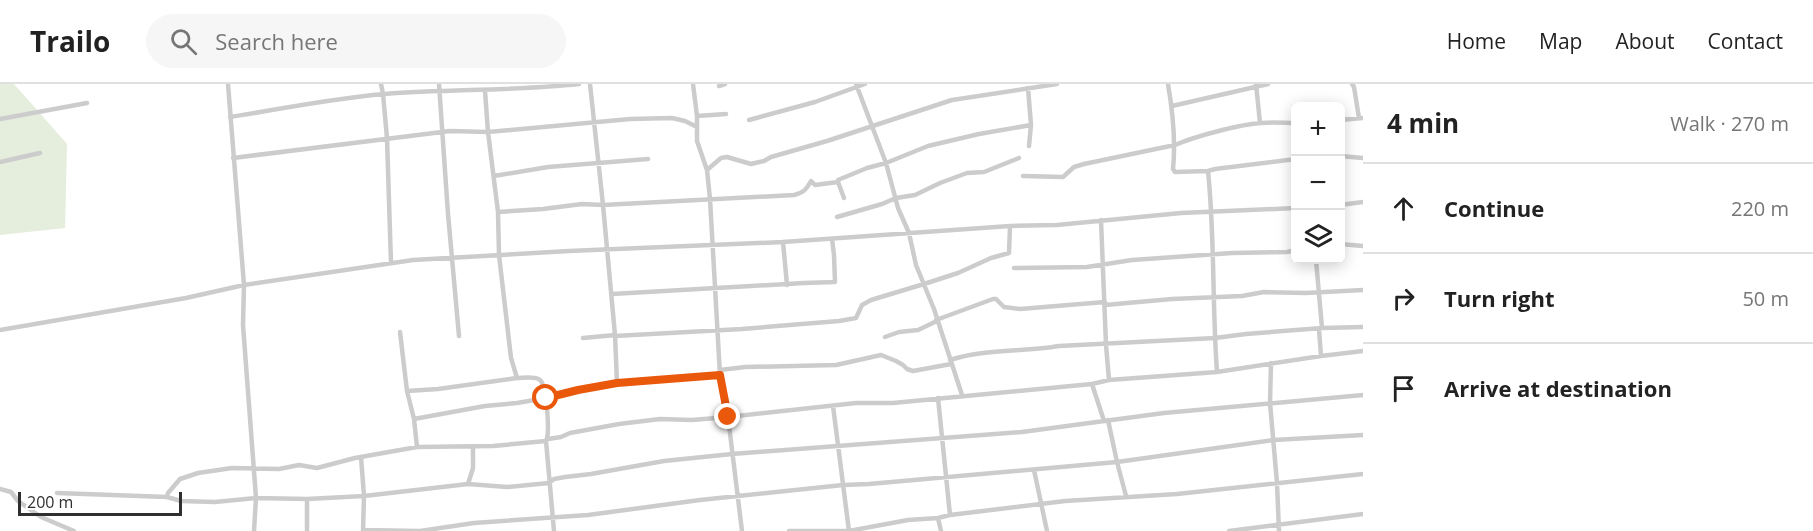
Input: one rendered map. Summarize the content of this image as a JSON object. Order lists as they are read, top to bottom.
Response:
{
  "scale_bar": "200 m",
  "page": {
    "header": "Trailo",
    "search": "Search here",
    "nav": [
      "Home",
      "Map",
      "About",
      "Contact"
    ],
    "heading": ["4 min", "Walk · 270 m"],
    "map_buttons": ["+", "−"],
    "list": [
      ["Continue", "220 m"],
      ["Turn right", "50 m"],
      "Arrive at destination"
    ],
    "scale": "200 m"
  }
}
